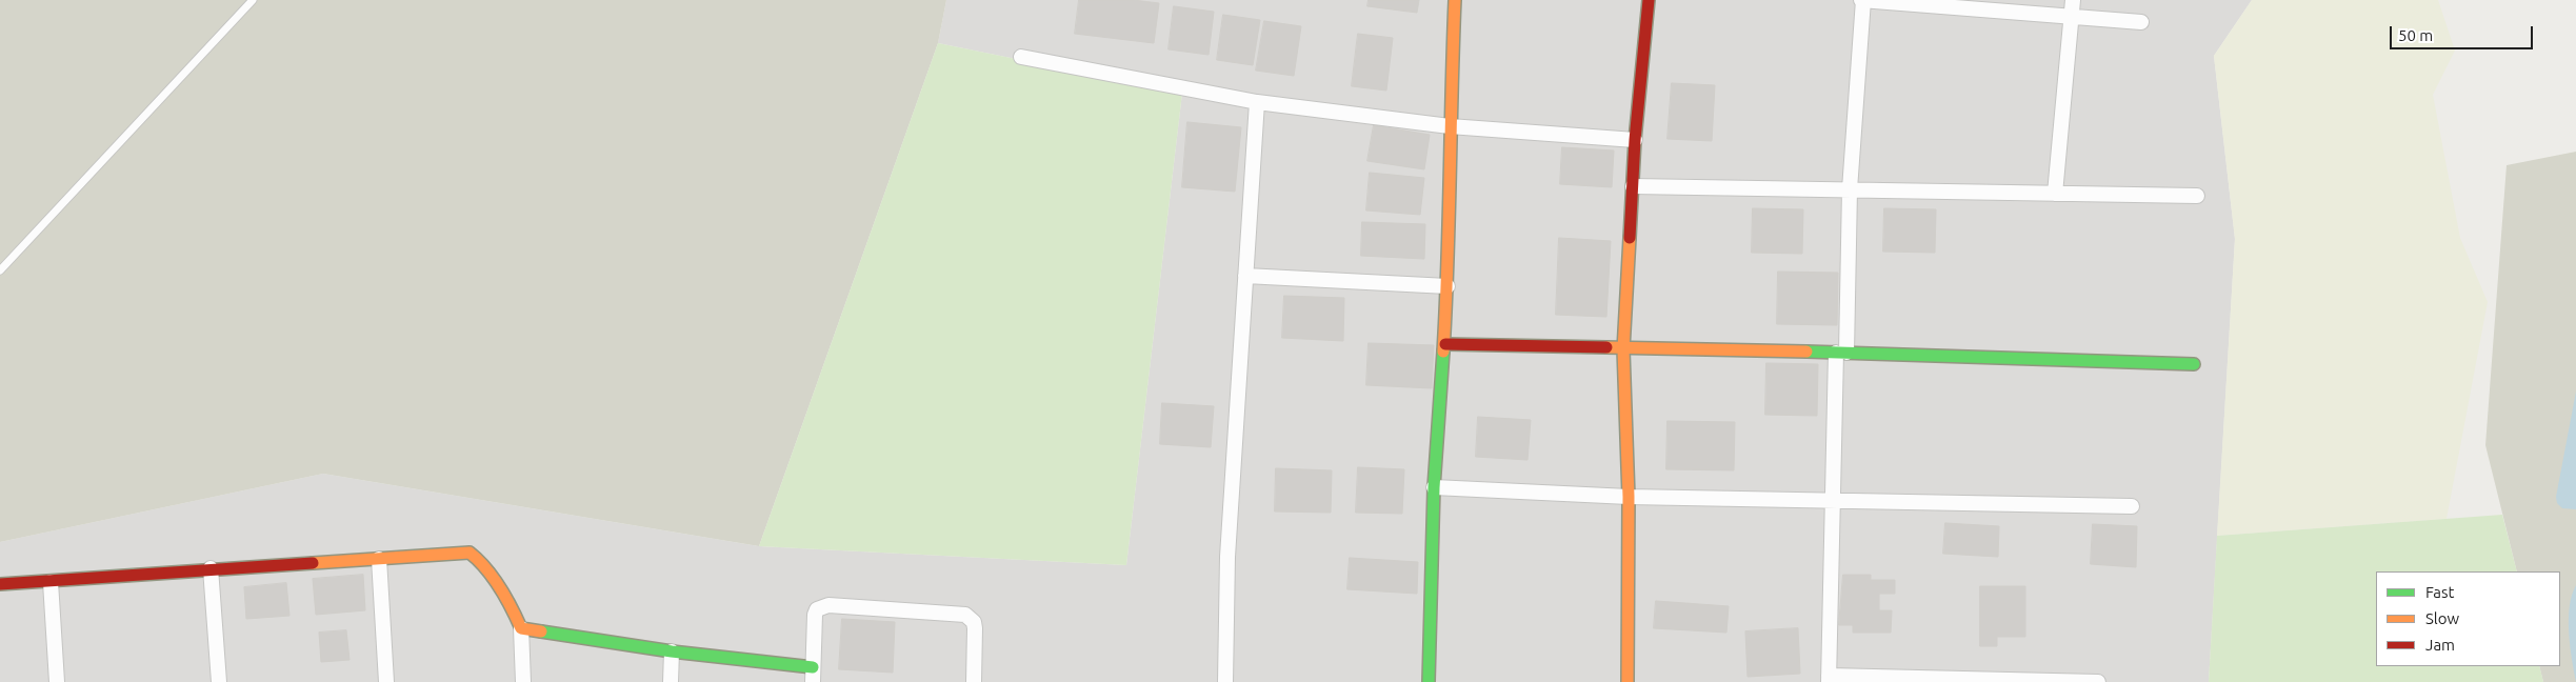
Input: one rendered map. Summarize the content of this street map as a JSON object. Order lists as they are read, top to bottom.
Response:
{
  "legend": ["Fast", "Slow", "Jam"],
  "scale_bar": "50 m"
}
